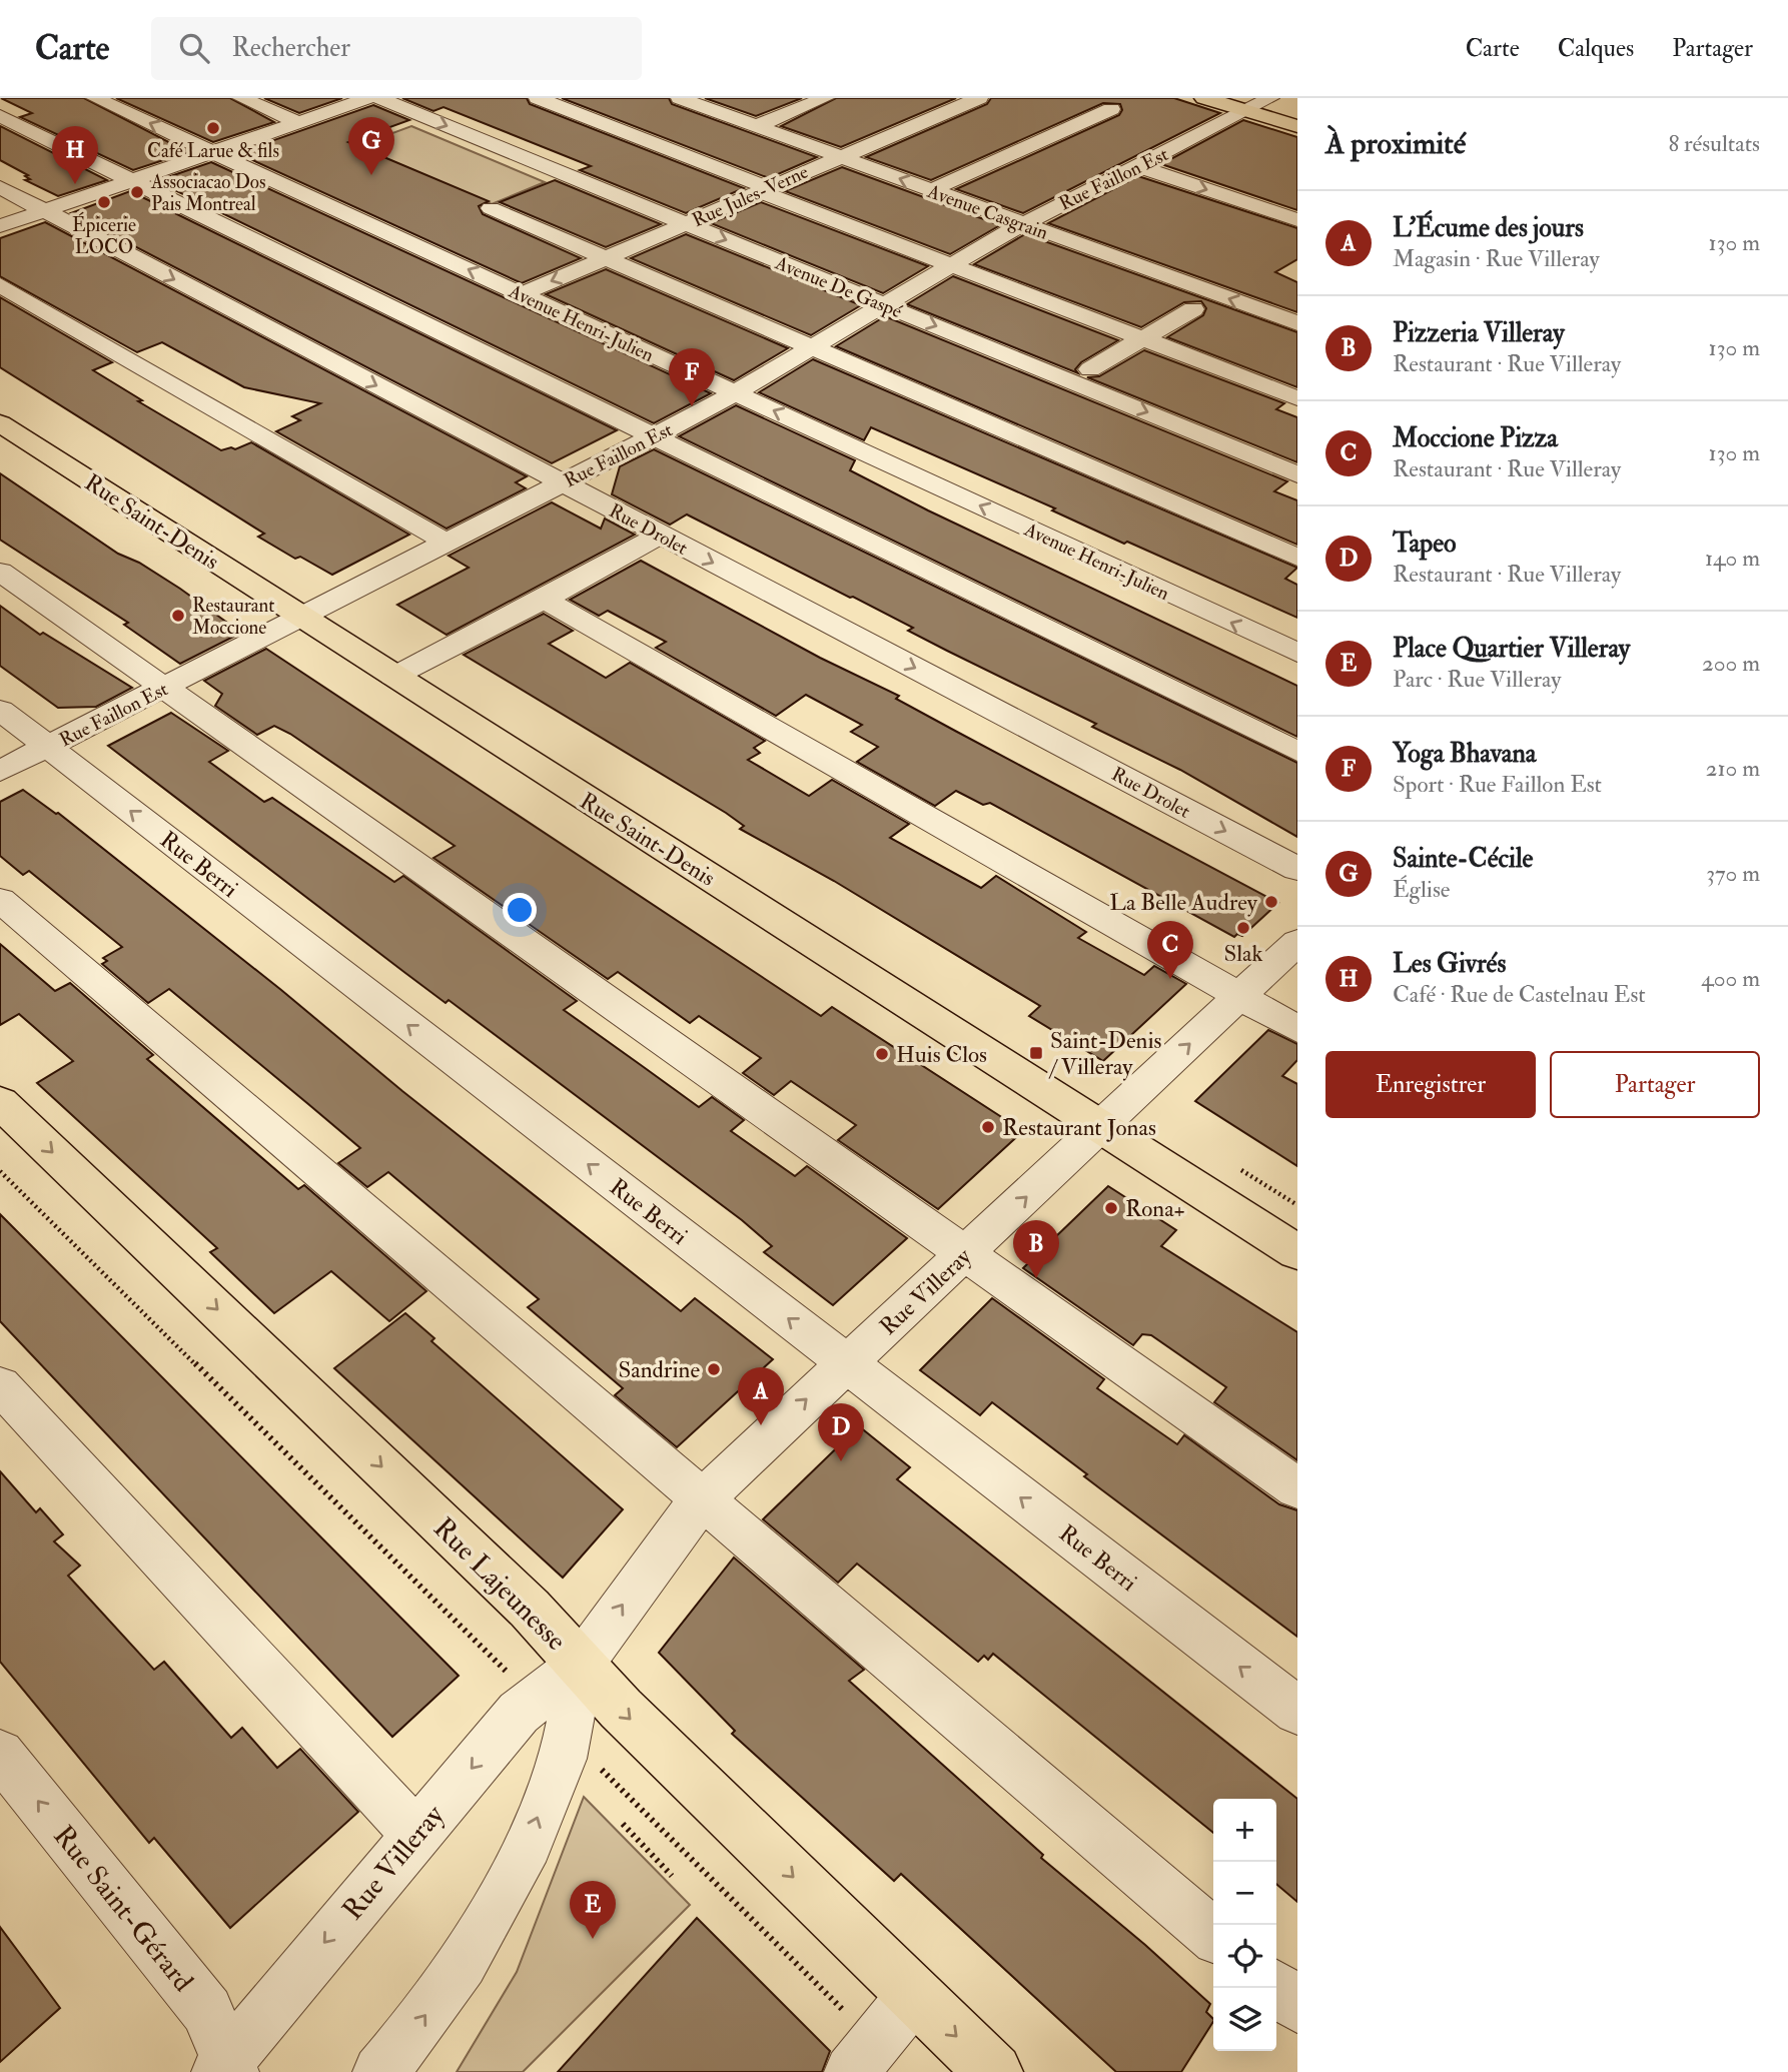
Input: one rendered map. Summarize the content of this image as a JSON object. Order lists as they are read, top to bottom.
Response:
{
  "streets": {
    "main road": ["Rue Saint-Denis", "Rue Lajeunesse"],
    "street": [
      "Rue Faillon Est",
      "Rue Jules-Verne",
      "Avenue Casgrain",
      "Avenue De Gaspé",
      "Avenue Henri-Julien",
      "Rue Drolet",
      "Rue Berri",
      "Rue Villeray",
      "Rue Saint-Gérard"
    ]
  },
  "crossings": [
    ["Rue Faillon Est", "Avenue Casgrain"],
    ["Rue Faillon Est", "Avenue De Gaspé"],
    ["Rue Faillon Est", "Avenue Henri-Julien"],
    ["Rue Faillon Est", "Rue Saint-Denis"],
    ["Rue Faillon Est", "Rue Drolet"],
    ["Rue Faillon Est", "Rue Berri"],
    ["Rue Jules-Verne", "Avenue Casgrain"],
    ["Rue Jules-Verne", "Avenue De Gaspé"],
    ["Rue Jules-Verne", "Avenue Henri-Julien"],
    ["Rue Saint-Denis", "Rue Villeray"],
    ["Rue Berri", "Rue Villeray"],
    ["Rue Villeray", "Rue Lajeunesse"],
    ["Rue Villeray", "Rue Saint-Gérard"]
  ],
  "one_way": ["Rue Lajeunesse"],
  "places": {
    "other": [
      "Café Larue & fils",
      "Associacao Dos Pais Montreal",
      "Épicerie LOCO",
      "Restaurant Moccione",
      "La Belle Audrey",
      "Slak",
      "Huis Clos",
      "Restaurant Jonas",
      "Rona+",
      "Sandrine"
    ],
    "transit": ["Saint-Denis / Villeray"]
  },
  "page": {
    "header": "Carte",
    "search": "Rechercher",
    "nav": ["Carte", "Calques", "Partager"],
    "heading": ["À proximité", "8 résultats"],
    "pins": [
      "G",
      "H",
      "F",
      "C",
      "B",
      "A",
      "D",
      "E"
    ],
    "list": [
      {
        "mark": "A",
        "name": "L'Écume des jours",
        "note": "Magasin · Rue Villeray",
        "value": "130 m"
      },
      {
        "mark": "B",
        "name": "Pizzeria Villeray",
        "note": "Restaurant · Rue Villeray",
        "value": "130 m"
      },
      {
        "mark": "C",
        "name": "Moccione Pizza",
        "note": "Restaurant · Rue Villeray",
        "value": "130 m"
      },
      {
        "mark": "D",
        "name": "Tapeo",
        "note": "Restaurant · Rue Villeray",
        "value": "140 m"
      },
      {
        "mark": "E",
        "name": "Place Quartier Villeray",
        "note": "Parc · Rue Villeray",
        "value": "200 m"
      },
      {
        "mark": "F",
        "name": "Yoga Bhavana",
        "note": "Sport · Rue Faillon Est",
        "value": "210 m"
      },
      {
        "mark": "G",
        "name": "Sainte-Cécile",
        "note": "Église",
        "value": "370 m"
      },
      {
        "mark": "H",
        "name": "Les Givrés",
        "note": "Café · Rue de Castelnau Est",
        "value": "400 m"
      }
    ],
    "buttons": ["Enregistrer", "Partager"],
    "map_buttons": ["+", "−"]
  }
}
